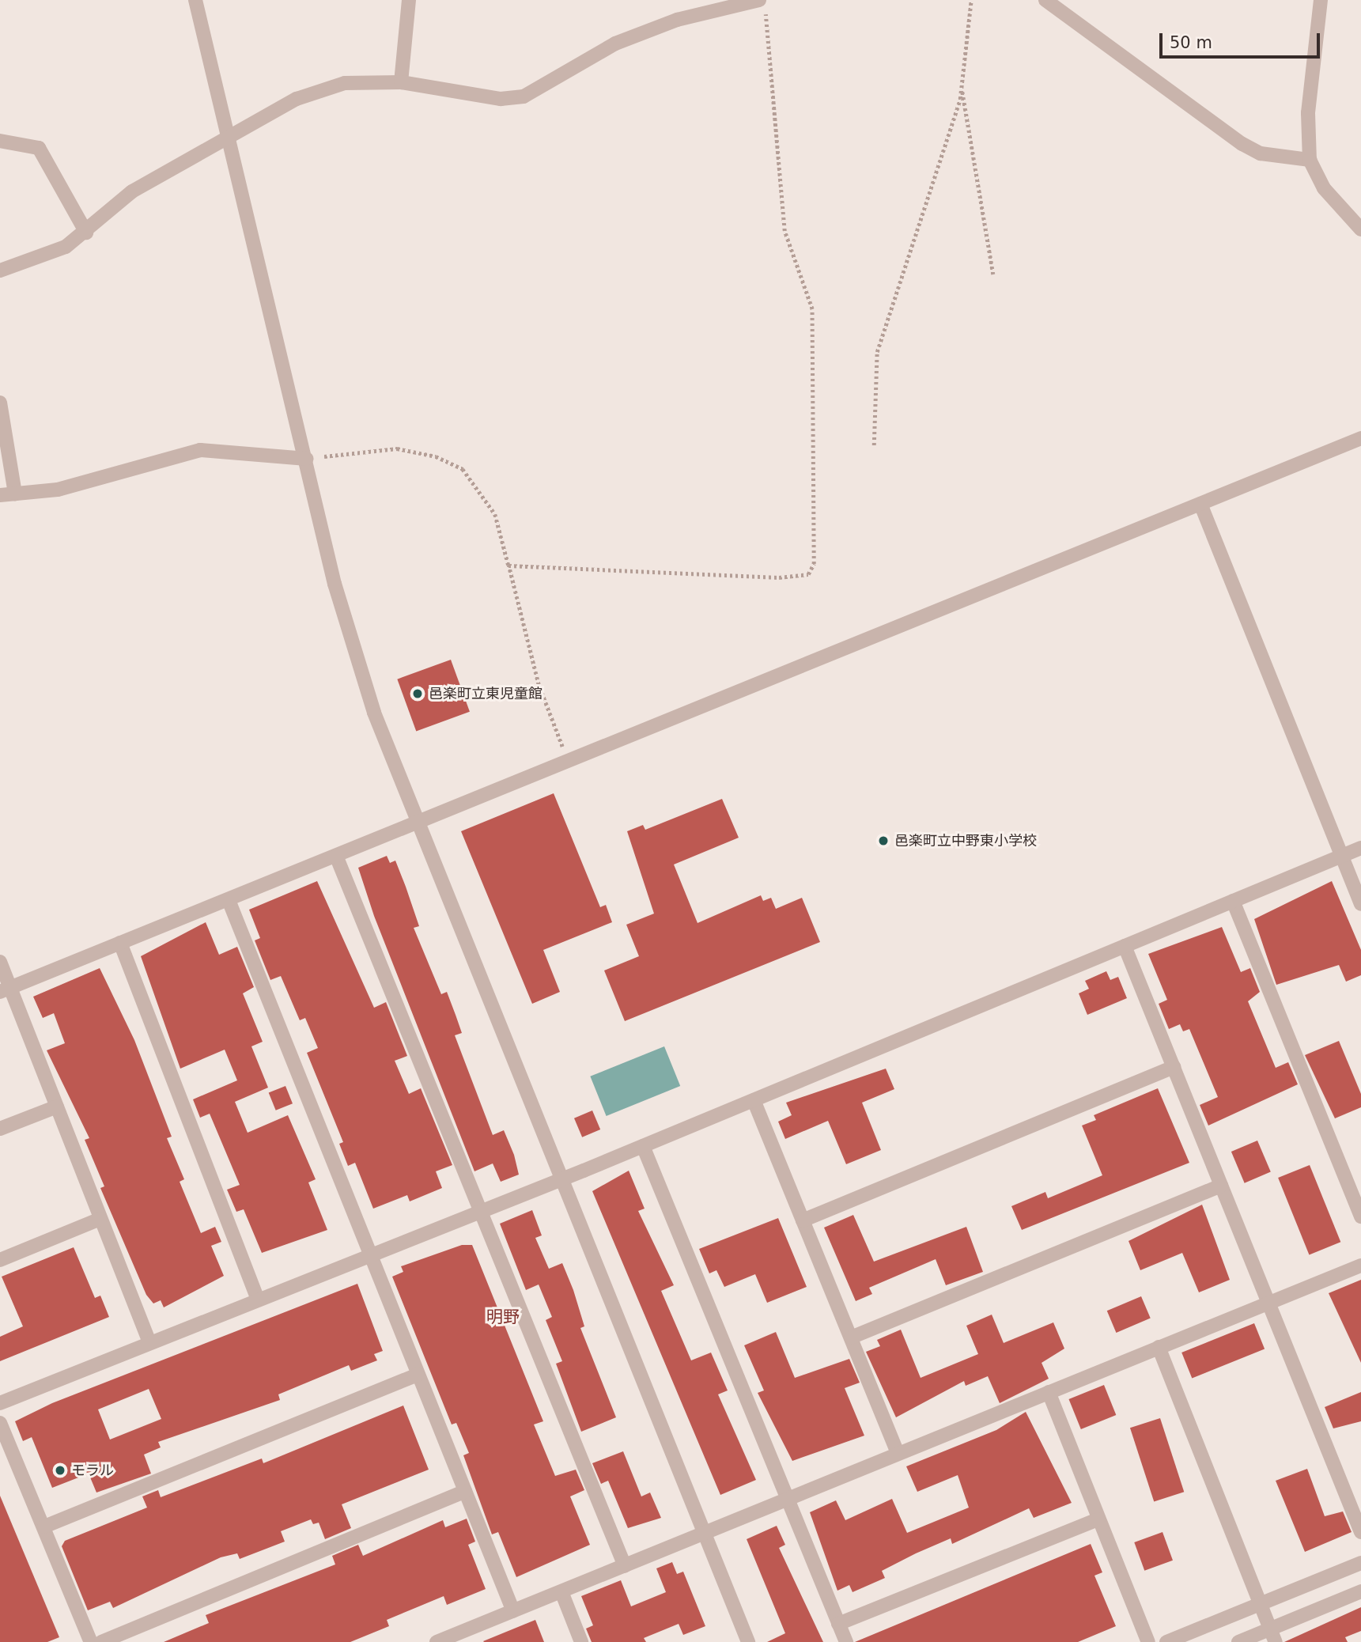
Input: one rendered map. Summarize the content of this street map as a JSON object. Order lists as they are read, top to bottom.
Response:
{
  "districts": ["明野"],
  "places": ["邑楽町立東児童館", "邑楽町立中野東小学校", "モラル"],
  "scale_bar": "50 m"
}
